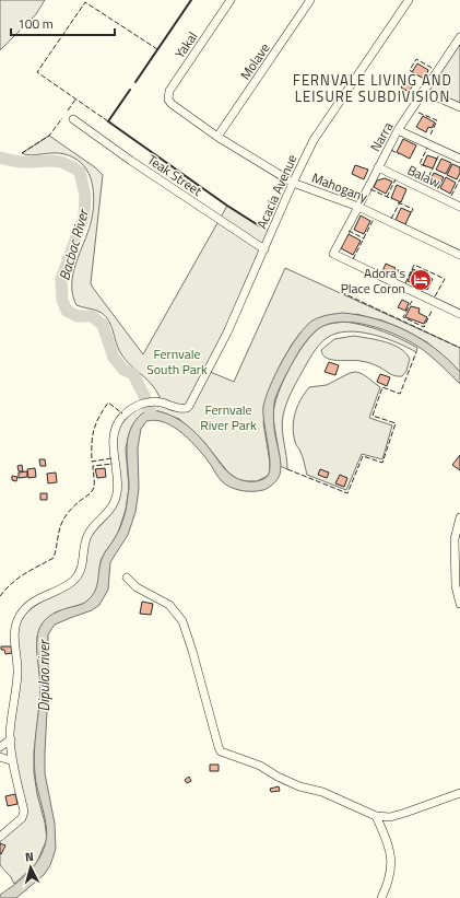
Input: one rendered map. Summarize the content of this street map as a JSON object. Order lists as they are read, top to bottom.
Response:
{
  "streets": {
    "street": [
      "Yakal",
      "Molave",
      "Narra",
      "Teak Street",
      "Balaw",
      "Mahogany",
      "Acacia Avenue"
    ]
  },
  "crossings": [
    ["Yakal", "Mahogany"],
    ["Molave", "Mahogany"],
    ["Narra", "Balaw"],
    ["Narra", "Mahogany"],
    ["Teak Street", "Acacia Avenue"],
    ["Mahogany", "Acacia Avenue"]
  ],
  "districts": ["FERNVALE LIVING AND LEISURE SUBDIVISION"],
  "water": ["Bacbac River", "Dipulao river"],
  "parks": ["Fernvale South Park", "Fernvale River Park"],
  "places": {
    "hotel": ["Adora's Place Coron"]
  },
  "scale_bar": "100 m",
  "north": "top"
}
